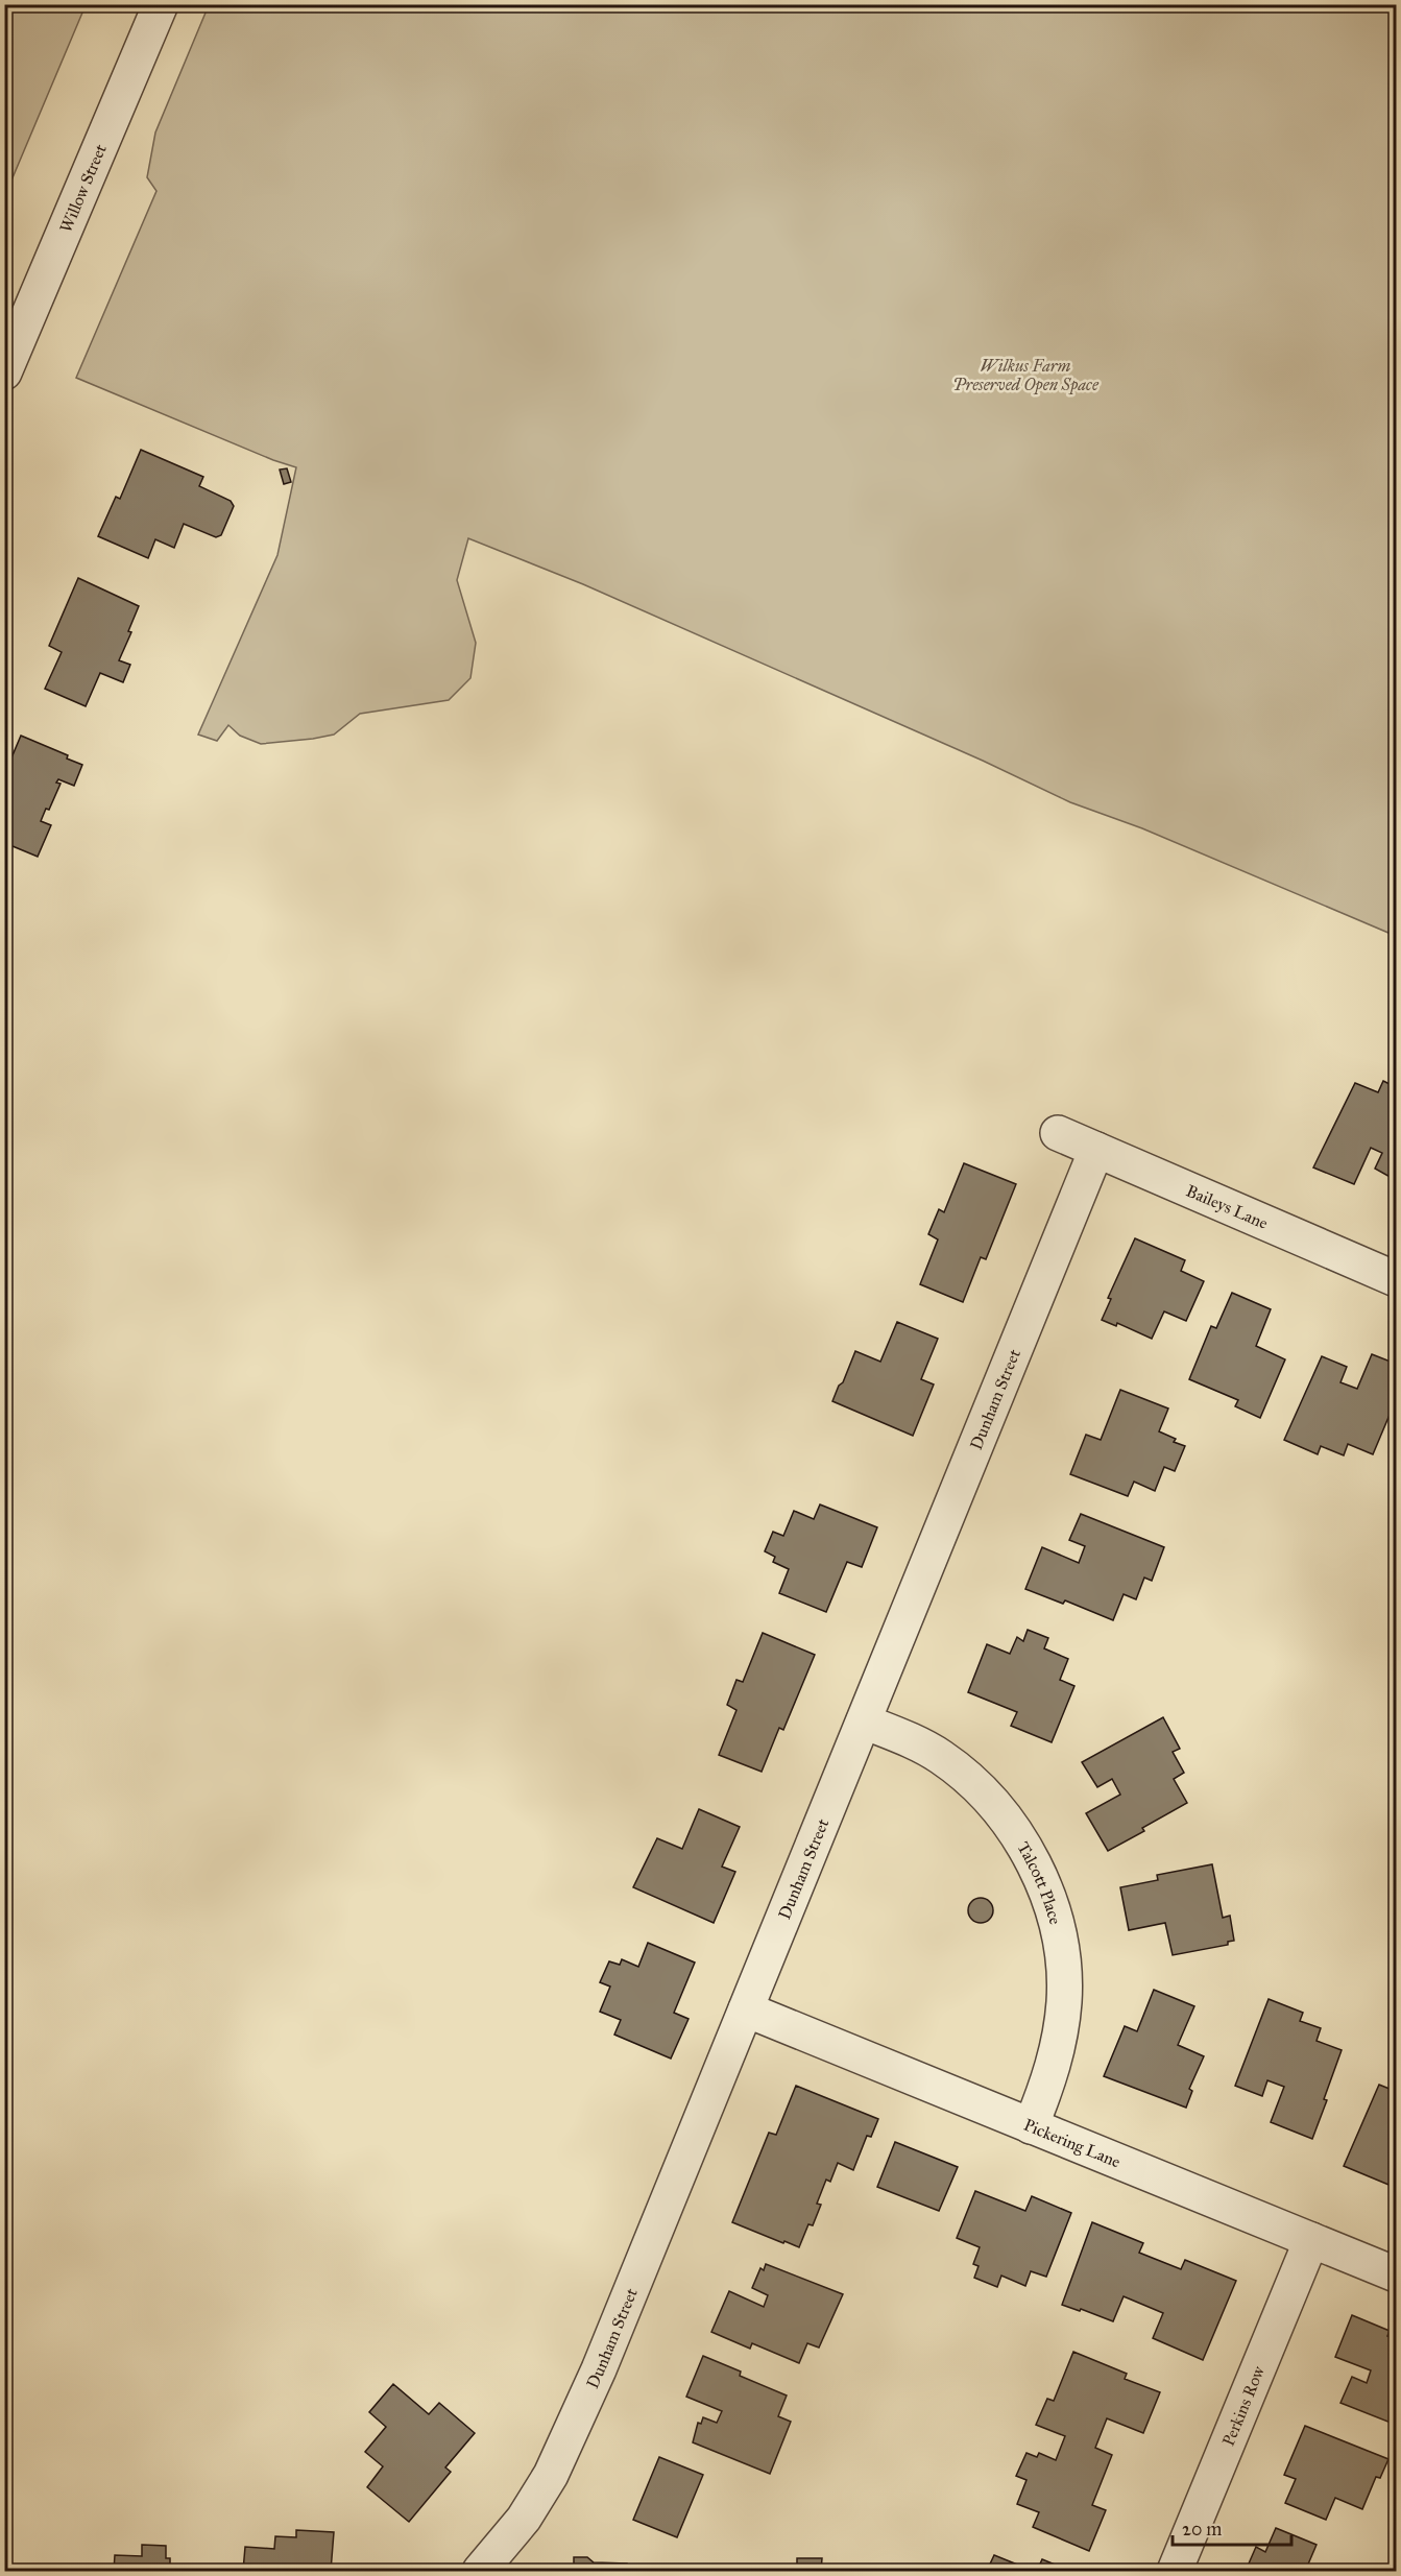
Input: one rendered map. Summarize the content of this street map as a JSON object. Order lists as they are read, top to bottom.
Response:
{
  "streets": {
    "street": [
      "Willow Street",
      "Baileys Lane",
      "Dunham Street",
      "Talcott Place",
      "Pickering Lane",
      "Perkins Row"
    ]
  },
  "crossings": [
    ["Baileys Lane", "Dunham Street"],
    ["Dunham Street", "Talcott Place"],
    ["Dunham Street", "Pickering Lane"],
    ["Talcott Place", "Pickering Lane"],
    ["Pickering Lane", "Perkins Row"]
  ],
  "parks": ["Wilkus Farm Preserved Open Space"],
  "scale_bar": "20 m"
}
